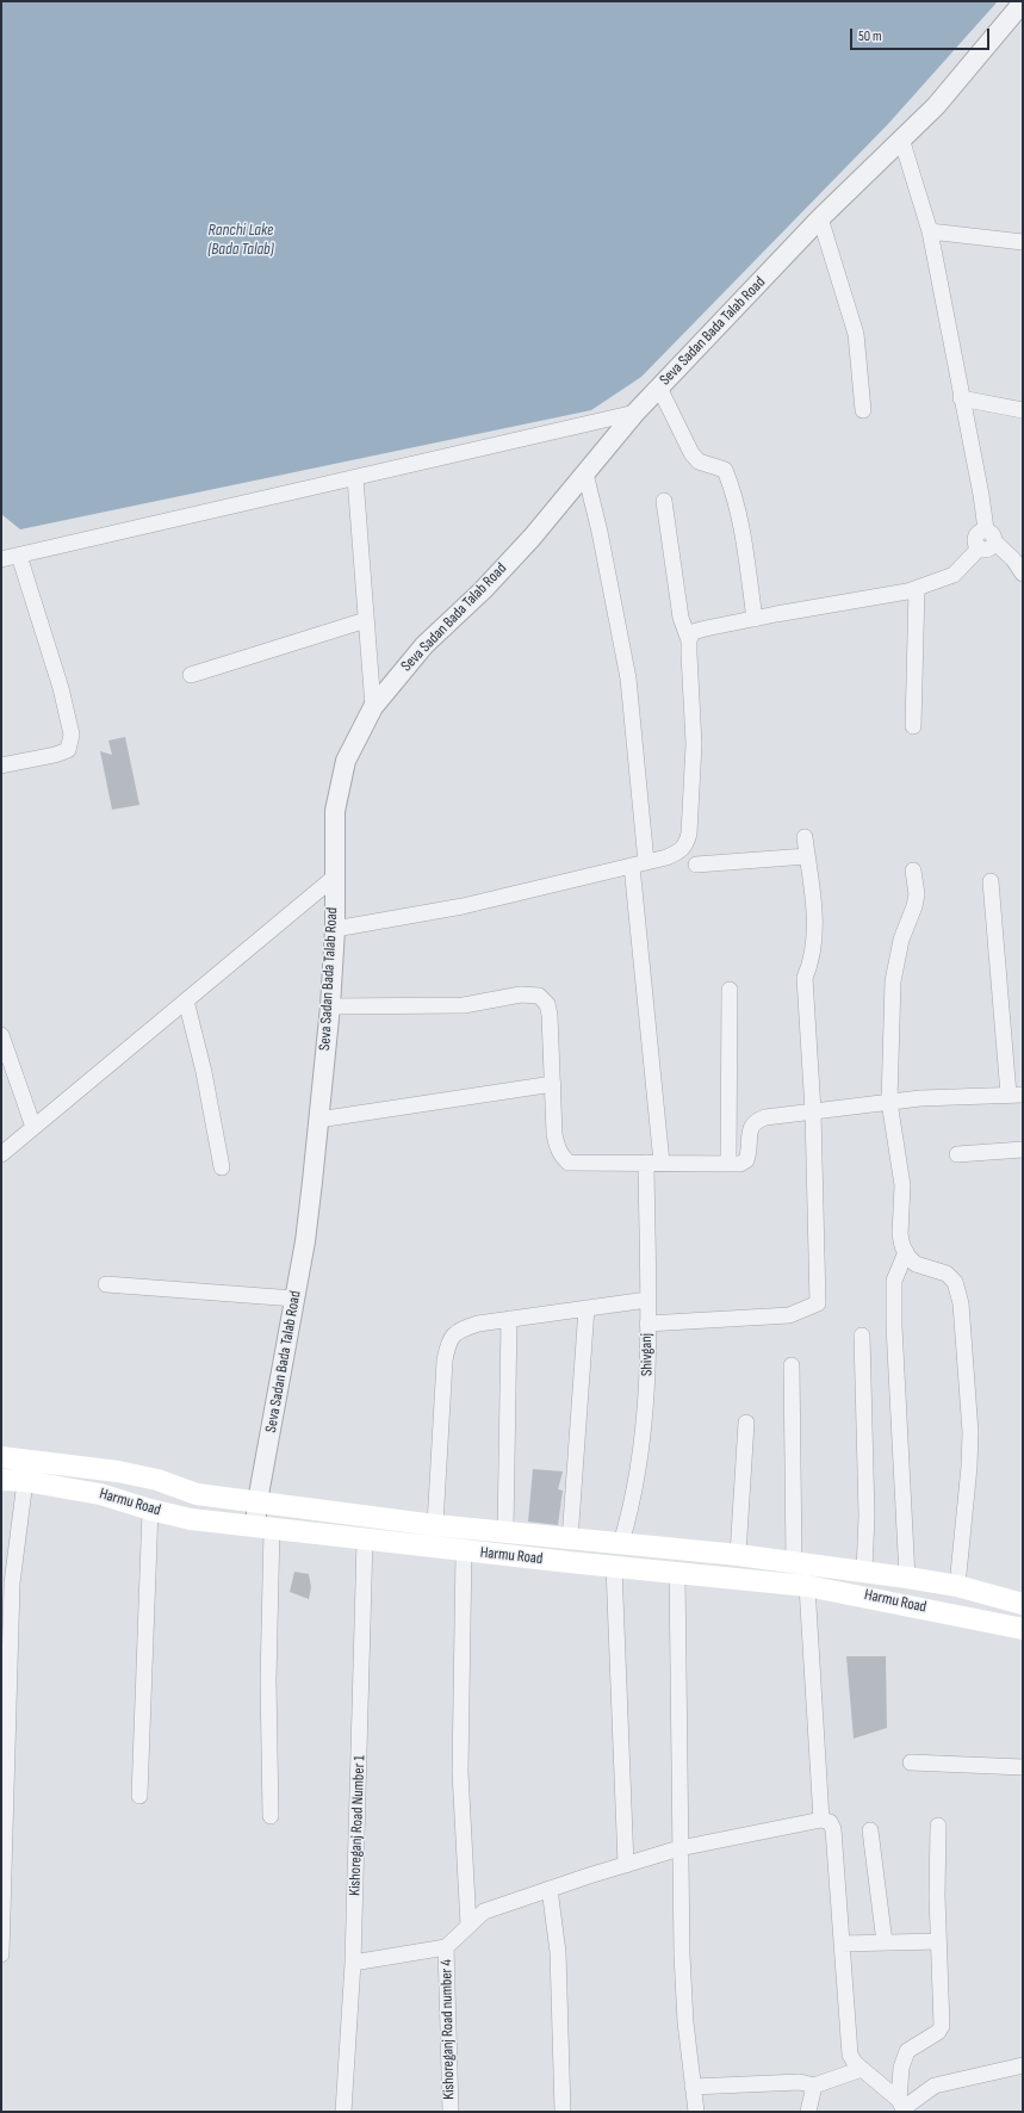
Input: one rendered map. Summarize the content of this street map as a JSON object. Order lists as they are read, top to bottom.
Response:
{
  "streets": {
    "main road": ["Harmu Road"],
    "street": [
      "Seva Sadan Bada Talab Road",
      "Shivganj",
      "Kishoreganj Road Number 1",
      "Kishoreganj Road number 4"
    ]
  },
  "crossings": [
    ["Seva Sadan Bada Talab Road", "Harmu Road"],
    ["Shivganj", "Harmu Road"],
    ["Harmu Road", "Kishoreganj Road Number 1"]
  ],
  "water": ["Ranchi Lake (Bada Talab)"],
  "scale_bar": "50 m"
}
